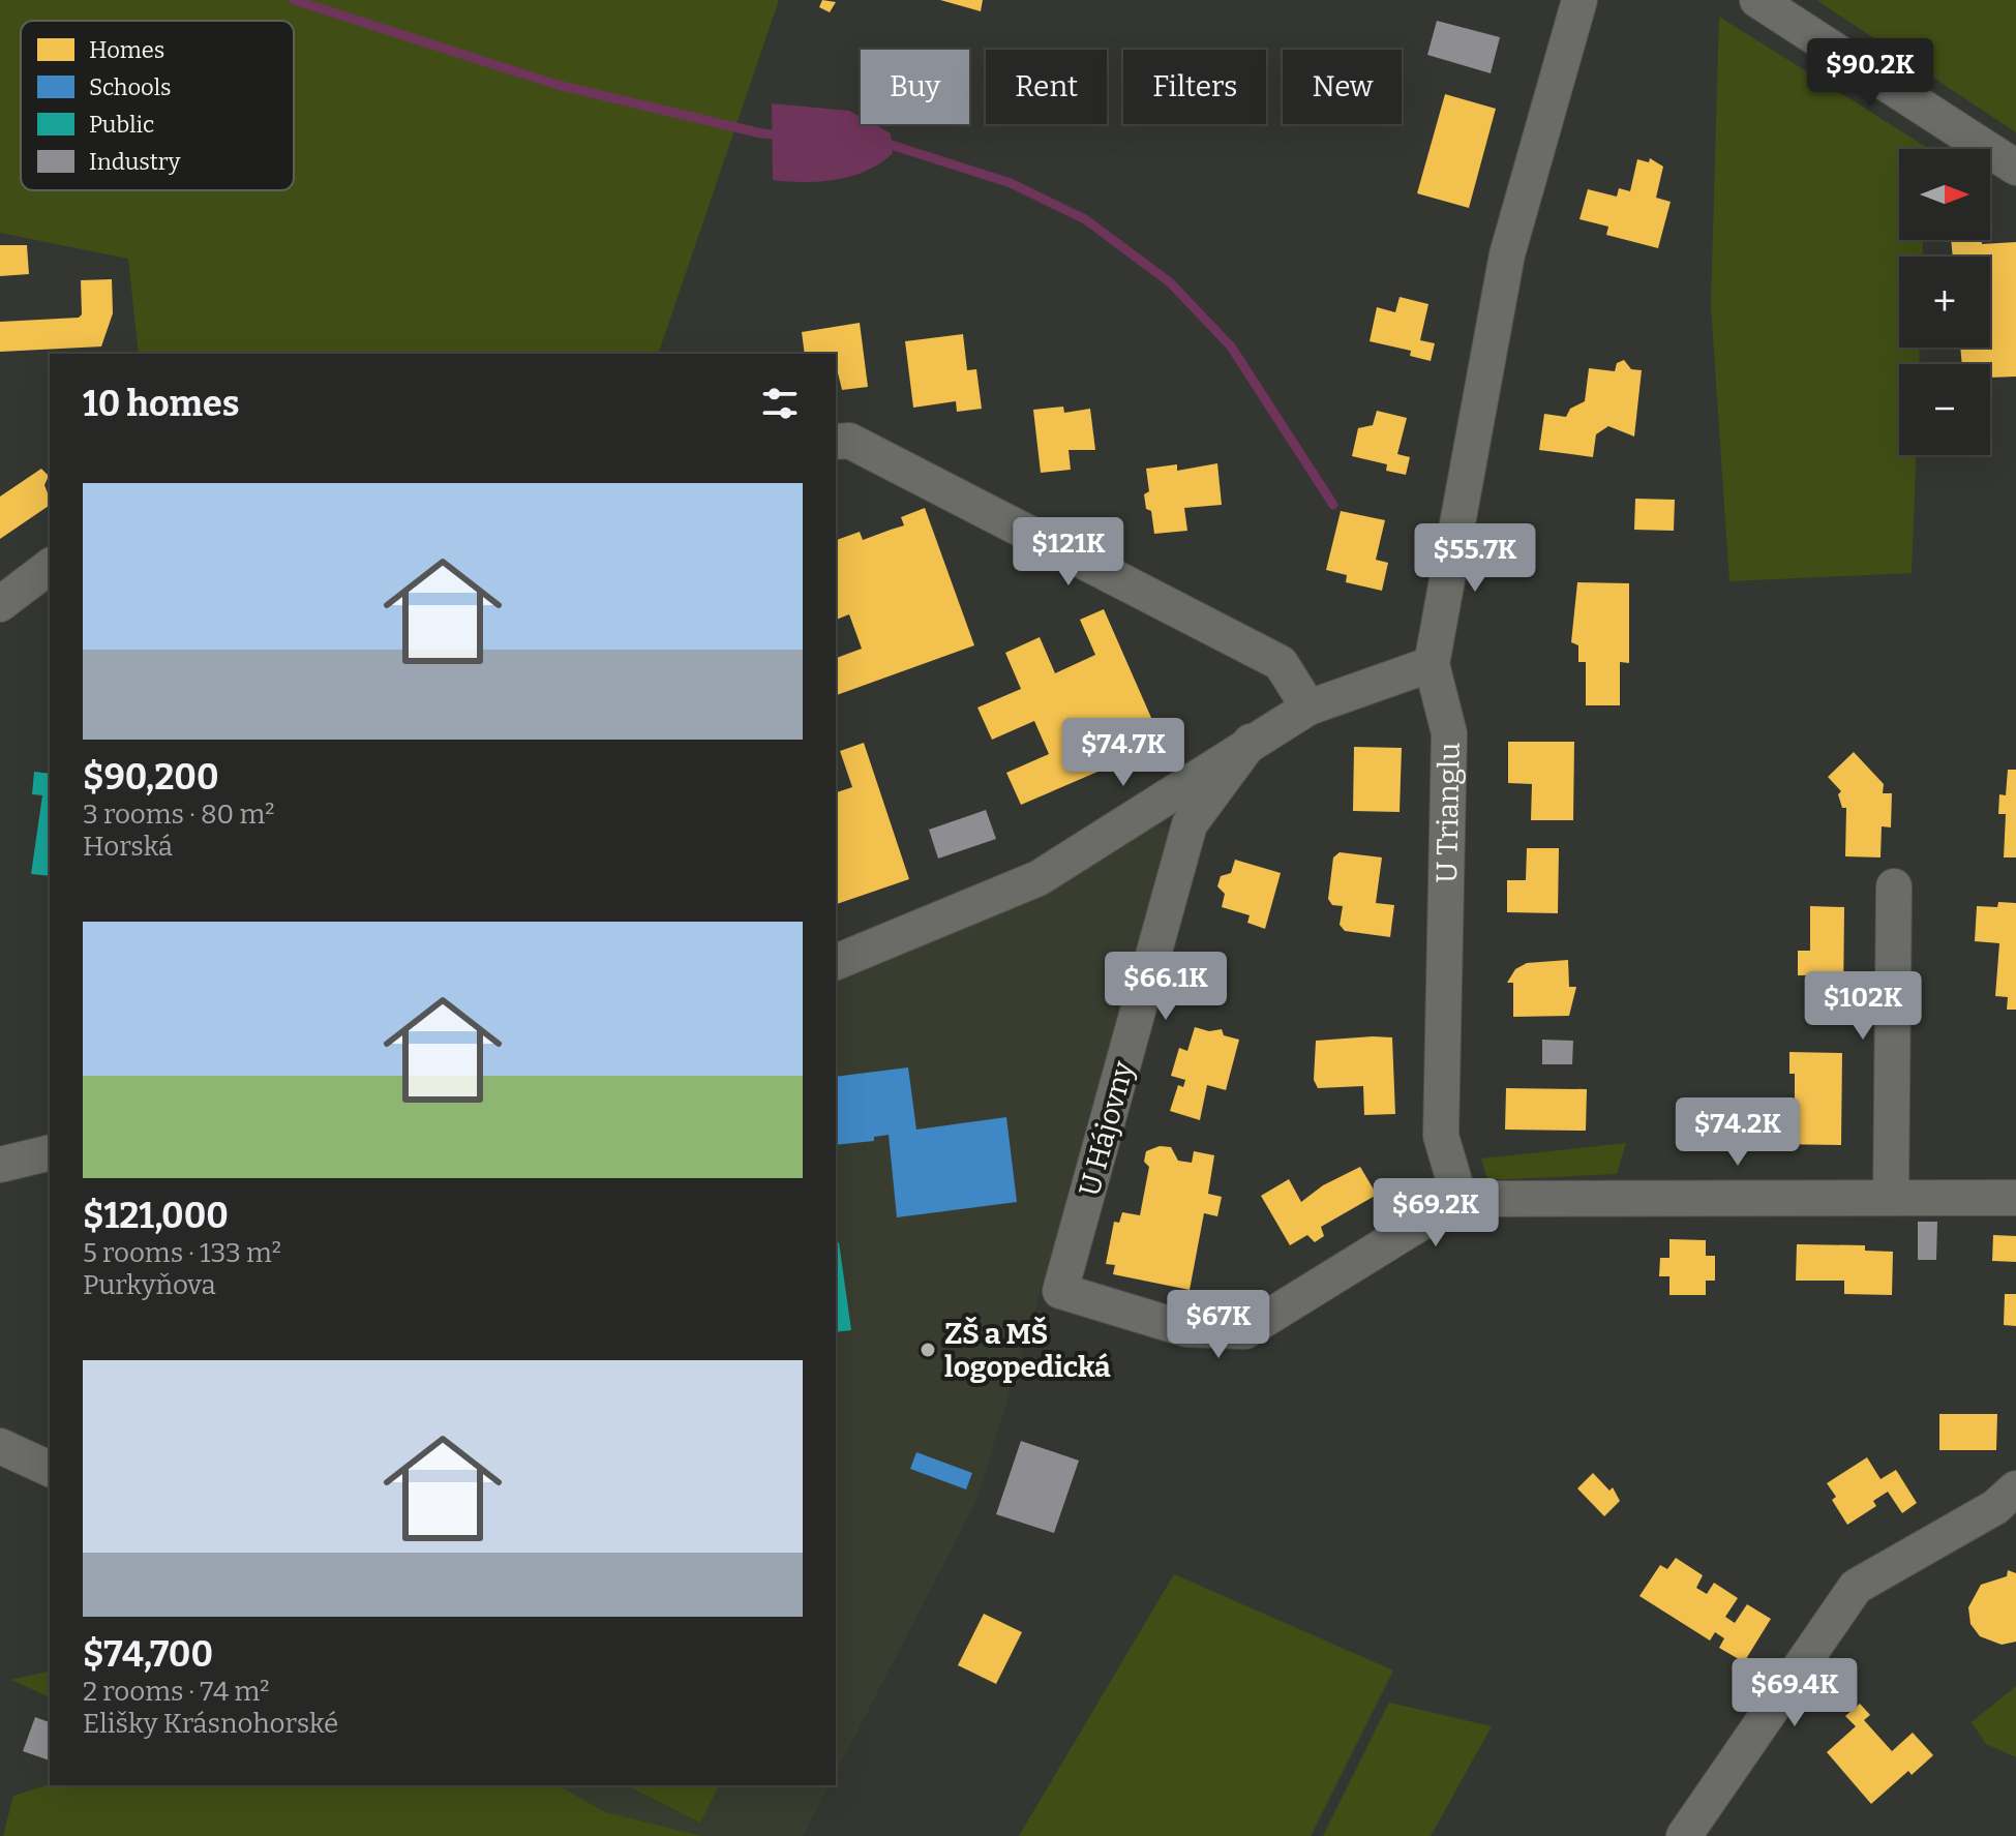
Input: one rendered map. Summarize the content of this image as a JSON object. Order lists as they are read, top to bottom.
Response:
{
  "streets": {
    "street": ["U Trianglu", "U Hájovny"]
  },
  "crossings": [
    ["U Trianglu", "U Hájovny"]
  ],
  "places": ["ZŠ a MŠ logopedická"],
  "legend": [
    "Homes",
    "Schools",
    "Public",
    "Industry"
  ],
  "north": "right",
  "page": {
    "price": [
      "$90.2K",
      "$121K",
      "$55.7K",
      "$74.7K",
      "$66.1K",
      "$102K",
      "$74.2K",
      "$69.2K",
      "$67K",
      "$69.4K"
    ],
    "chip": [
      "Buy",
      "Rent",
      "Filters",
      "New"
    ],
    "map_buttons": ["+", "−"],
    "heading": "10 homes",
    "list": [
      {
        "name": "$90,200",
        "note": "3 rooms · 80 m² · Horská"
      },
      {
        "name": "$121,000",
        "note": "5 rooms · 133 m² · Purkyňova"
      },
      {
        "name": "$74,700",
        "note": "2 rooms · 74 m² · Elišky Krásnohorské"
      }
    ]
  }
}
